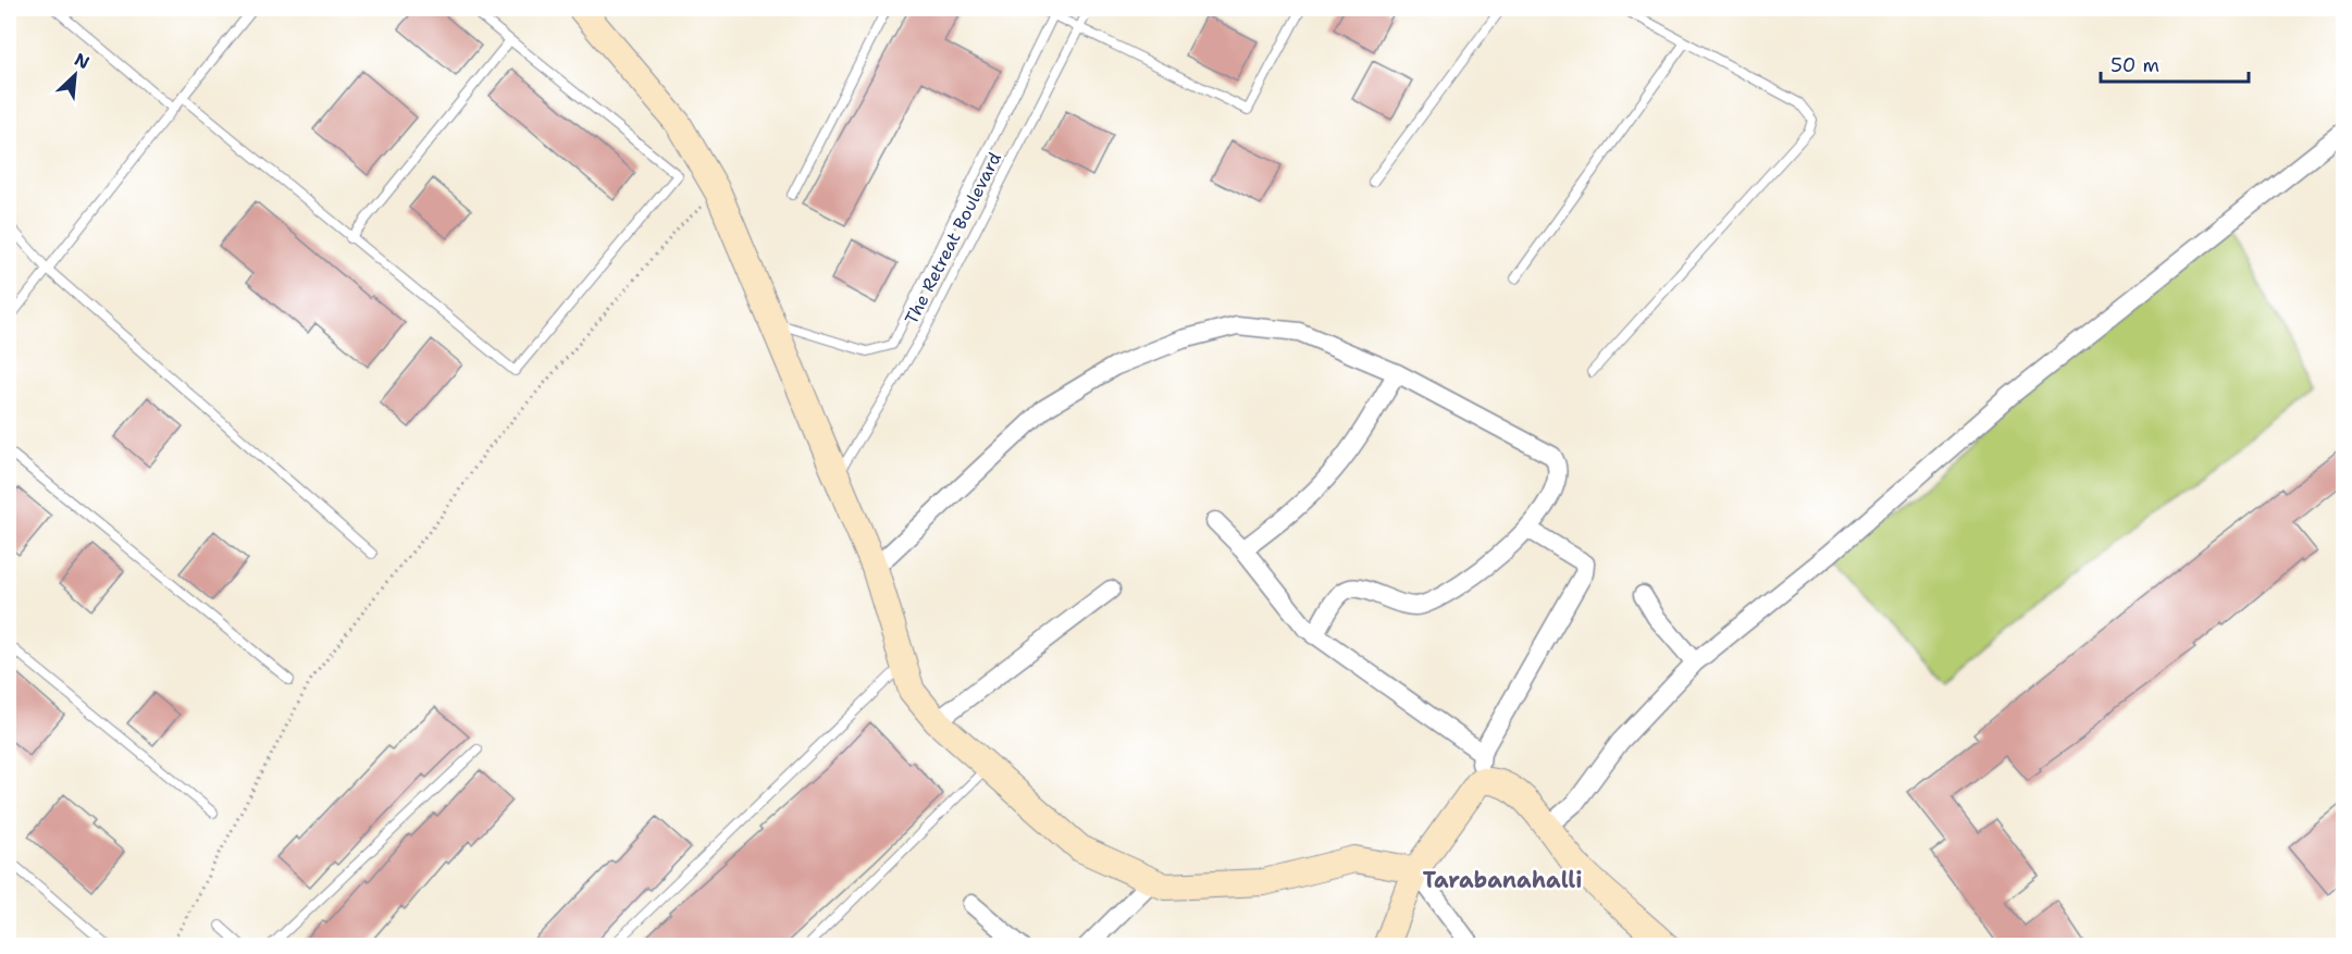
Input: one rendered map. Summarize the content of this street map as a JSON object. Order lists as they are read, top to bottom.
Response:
{
  "streets": {
    "lane": ["The Retreat Boulevard"]
  },
  "districts": ["Tarabanahalli"],
  "scale_bar": "50 m",
  "north": "top right"
}
